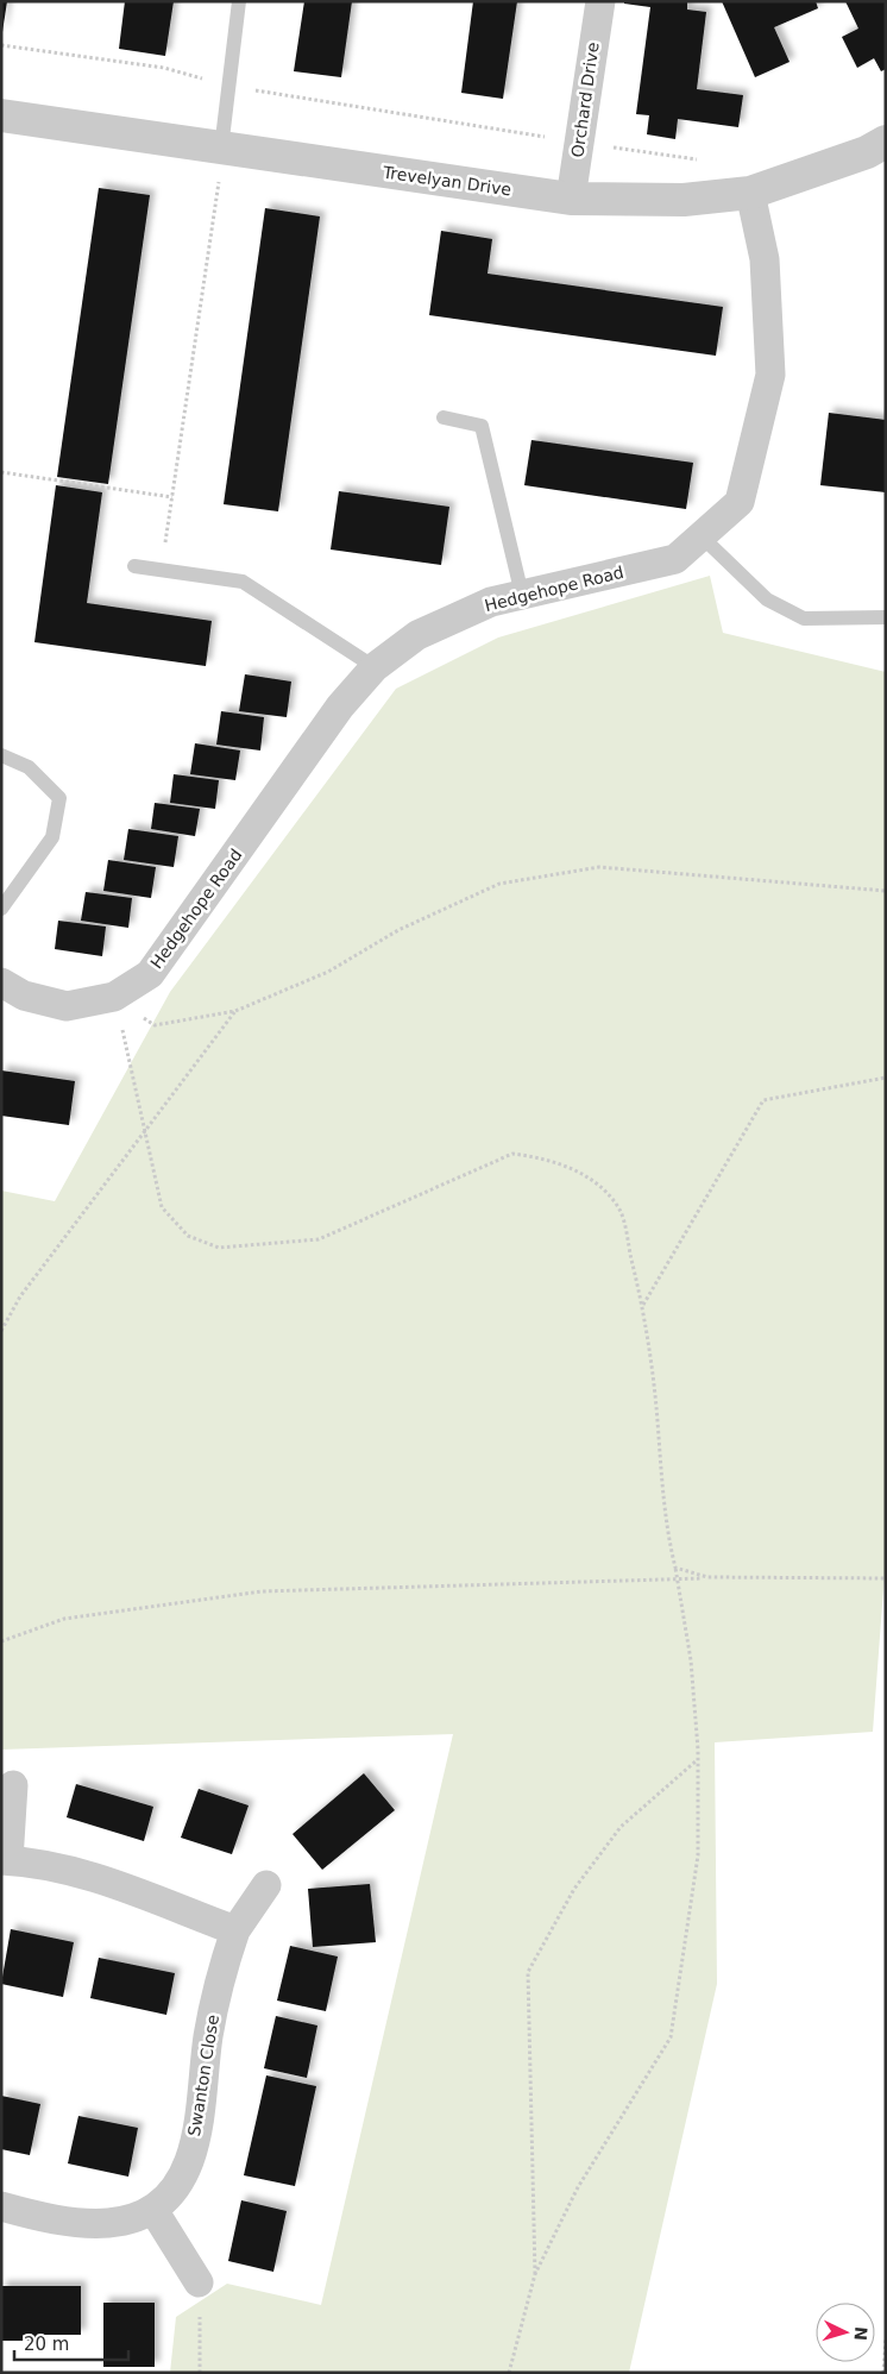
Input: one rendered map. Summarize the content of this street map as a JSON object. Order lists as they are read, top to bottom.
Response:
{
  "streets": {
    "street": [
      "Orchard Drive",
      "Trevelyan Drive",
      "Hedgehope Road",
      "Swanton Close"
    ]
  },
  "crossings": [
    ["Orchard Drive", "Trevelyan Drive"],
    ["Trevelyan Drive", "Hedgehope Road"]
  ],
  "scale_bar": "20 m",
  "north": "right"
}
